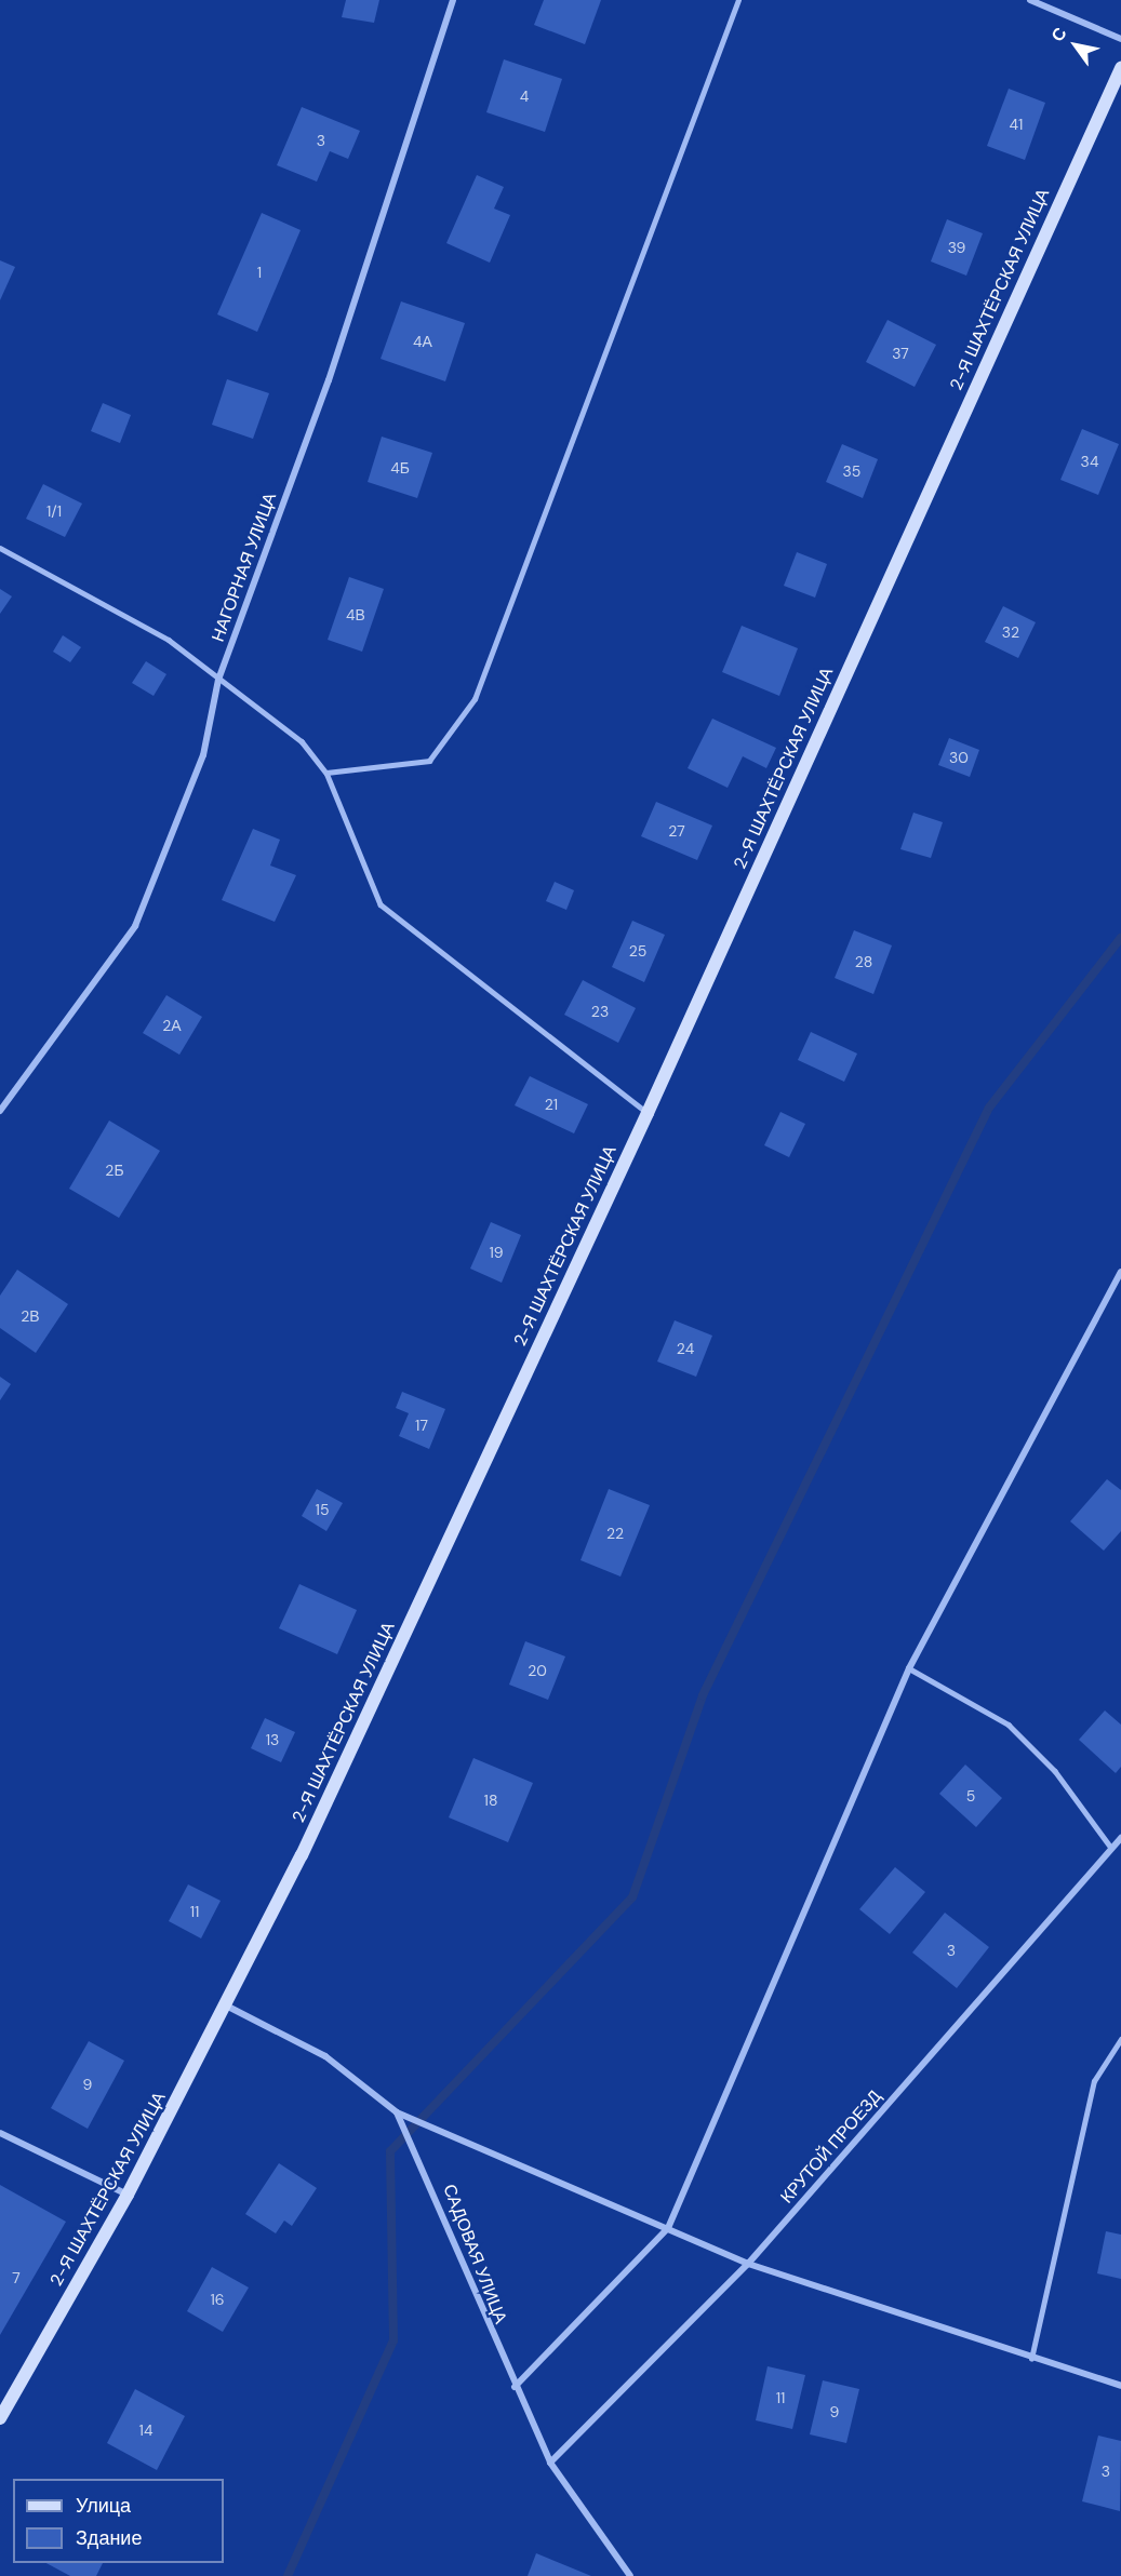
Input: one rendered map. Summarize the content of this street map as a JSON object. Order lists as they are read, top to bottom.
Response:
{
  "streets": {
    "main road": ["2-Я ШАХТЁРСКАЯ УЛИЦА"],
    "street": ["НАГОРНАЯ УЛИЦА", "КРУТОЙ ПРОЕЗД", "САДОВАЯ УЛИЦА"]
  },
  "crossings": [
    ["2-Я ШАХТЁРСКАЯ УЛИЦА", "САДОВАЯ УЛИЦА"],
    ["КРУТОЙ ПРОЕЗД", "САДОВАЯ УЛИЦА"]
  ],
  "house_numbers": [
    "4",
    "41",
    "3",
    "39",
    "1",
    "4А",
    "37",
    "34",
    "4Б",
    "35",
    "1/1",
    "4В",
    "32",
    "30",
    "27",
    "25",
    "28",
    "23",
    "2А",
    "21",
    "2Б",
    "19",
    "2В",
    "24",
    "17",
    "15",
    "22",
    "20",
    "13",
    "5",
    "18",
    "11",
    "3",
    "9",
    "7",
    "16",
    "11",
    "9",
    "14",
    "3"
  ],
  "legend": ["Улица", "Здание"],
  "north": "top left"
}
